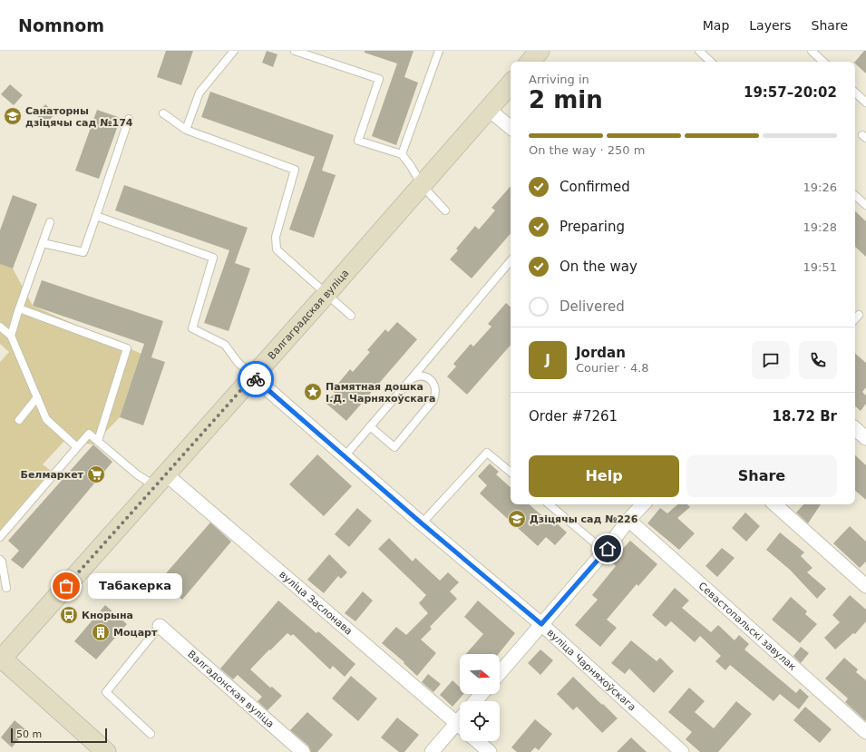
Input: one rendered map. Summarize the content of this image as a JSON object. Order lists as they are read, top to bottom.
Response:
{
  "streets": {
    "main road": ["Валгаградская вуліца"],
    "street": [
      "вуліца Заслонава",
      "Севастопальскі завулак",
      "вуліца Чарняхоўскага",
      "Валгадонская вуліца"
    ]
  },
  "crossings": [
    ["Валгаградская вуліца", "вуліца Заслонава"],
    ["Валгаградская вуліца", "вуліца Чарняхоўскага"]
  ],
  "places": {
    "school or university": ["Санаторны дзіцячы сад №174", "Дзіцячы сад №226"],
    "place": ["Памятная дошка І.Д. Чарняхоўскага"],
    "supermarket": ["Белмаркет"],
    "other": ["Табакерка"],
    "bus stop": ["Кнорына"],
    "building": ["Моцарт"]
  },
  "scale_bar": "50 m",
  "north": "right",
  "page": {
    "header": "Nomnom",
    "nav": ["Map", "Layers", "Share"],
    "heading": ["2 min", "Arriving in", "19:57–20:02"],
    "panel": [
      "Jordan",
      "Courier · 4.8",
      "Order #7261",
      "18.72 Br"
    ],
    "bar": "On the way · 250 m",
    "list": [
      ["Confirmed", "19:26"],
      ["Preparing", "19:28"],
      ["On the way", "19:51"],
      "Delivered"
    ],
    "round": "J",
    "buttons": ["Help", "Share"],
    "bubble": "Табакерка",
    "scale": "50 m"
  }
}
